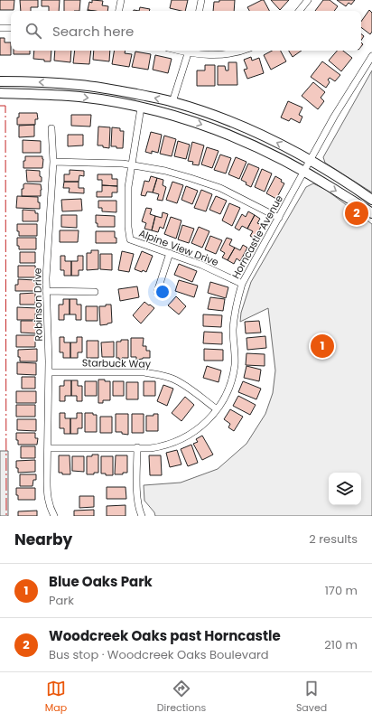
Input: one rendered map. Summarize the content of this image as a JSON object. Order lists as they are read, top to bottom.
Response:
{
  "streets": {
    "street": [
      "Horncastle Avenue",
      "Alpine View Drive",
      "Robinson Drive",
      "Starbuck Way"
    ]
  },
  "crossings": [
    ["Horncastle Avenue", "Alpine View Drive"],
    ["Horncastle Avenue", "Robinson Drive"],
    ["Horncastle Avenue", "Starbuck Way"],
    ["Robinson Drive", "Starbuck Way"]
  ],
  "page": {
    "search": "Search here",
    "pins": ["2", "1"],
    "heading": ["Nearby", "2 results"],
    "list": [
      {
        "mark": "1",
        "name": "Blue Oaks Park",
        "note": "Park",
        "value": "170 m"
      },
      {
        "mark": "2",
        "name": "Woodcreek Oaks past Horncastle",
        "note": "Bus stop · Woodcreek Oaks Boulevard",
        "value": "210 m"
      }
    ],
    "nav": ["Map", "Directions", "Saved"]
  }
}
